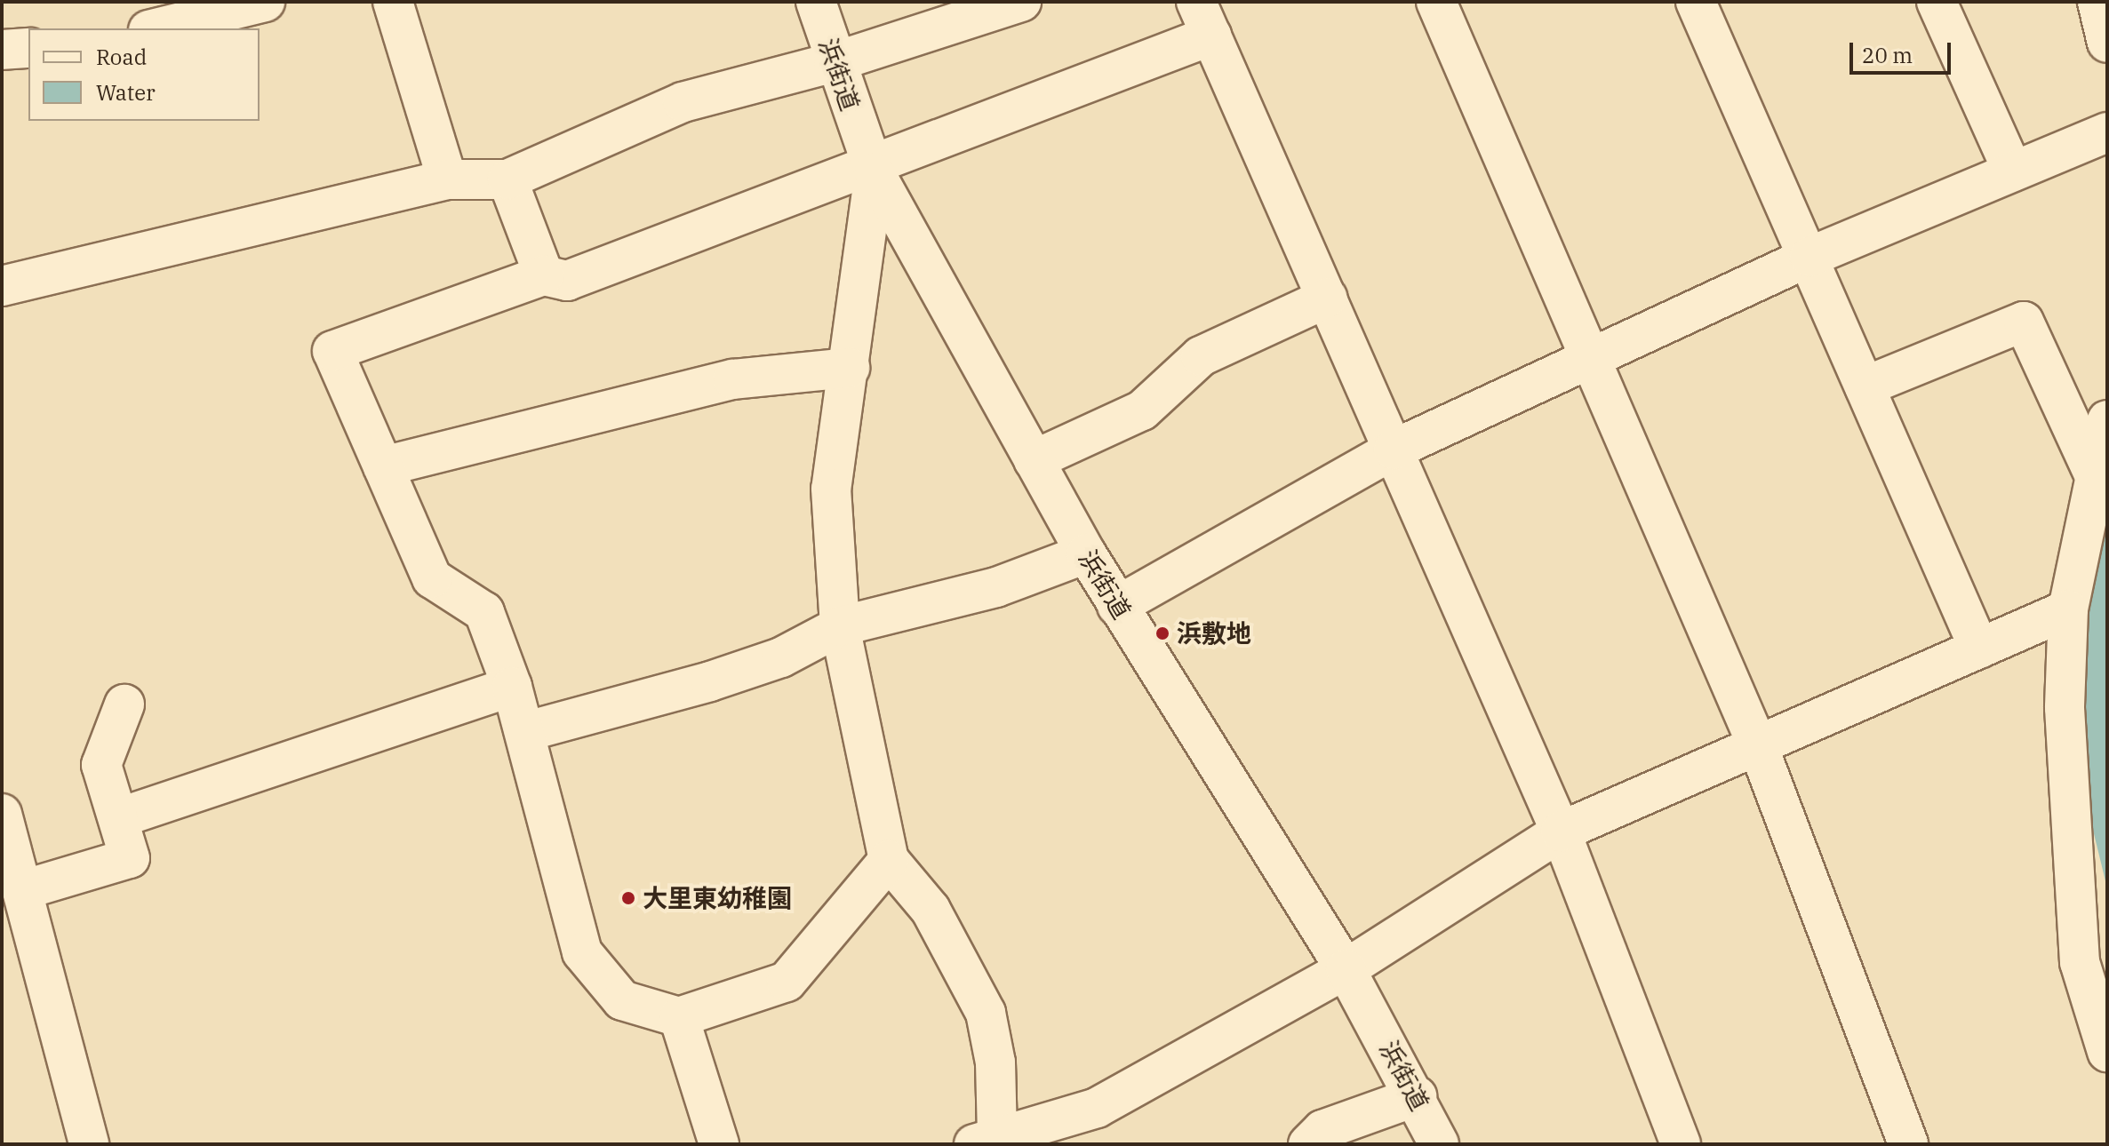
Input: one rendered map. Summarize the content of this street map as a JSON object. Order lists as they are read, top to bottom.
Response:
{
  "streets": {
    "street": ["浜街道"]
  },
  "places": ["浜敷地", "大里東幼稚園"],
  "legend": ["Road", "Water"],
  "scale_bar": "20 m"
}
